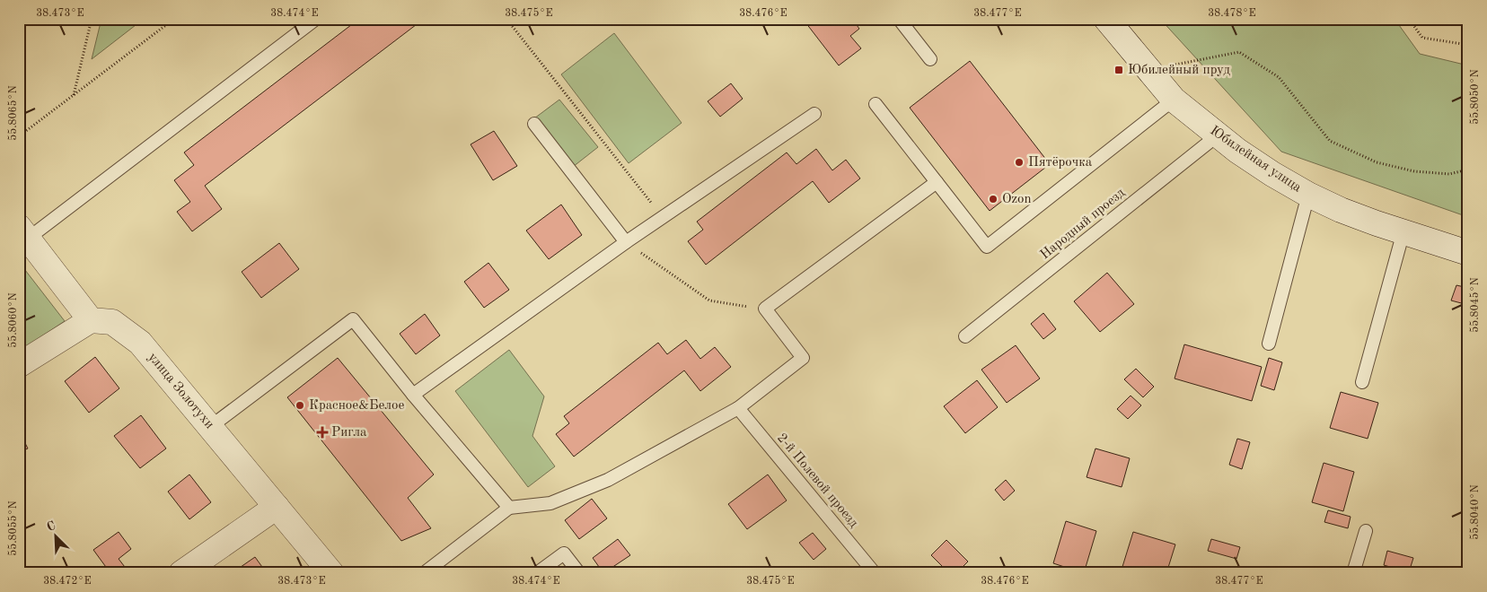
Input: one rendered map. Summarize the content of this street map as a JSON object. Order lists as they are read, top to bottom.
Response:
{
  "streets": {
    "street": ["Юбилейная улица", "улица Золотухи"],
    "lane": ["Народный проезд", "2-й Полевой проезд"]
  },
  "crossings": [
    ["Юбилейная улица", "Народный проезд"]
  ],
  "places": {
    "transit": ["Юбилейный пруд"],
    "other": ["Пятёрочка", "Ozon", "Красное&Белое"],
    "health": ["Ригла"]
  },
  "north": "top left",
  "coordinates": [
    "38.473°E",
    "38.474°E",
    "38.475°E",
    "38.476°E",
    "38.477°E",
    "38.478°E",
    "55.8050°N",
    "55.8065°N",
    "55.8045°N",
    "55.8060°N",
    "55.8040°N",
    "55.8055°N",
    "38.472°E"
  ]
}
